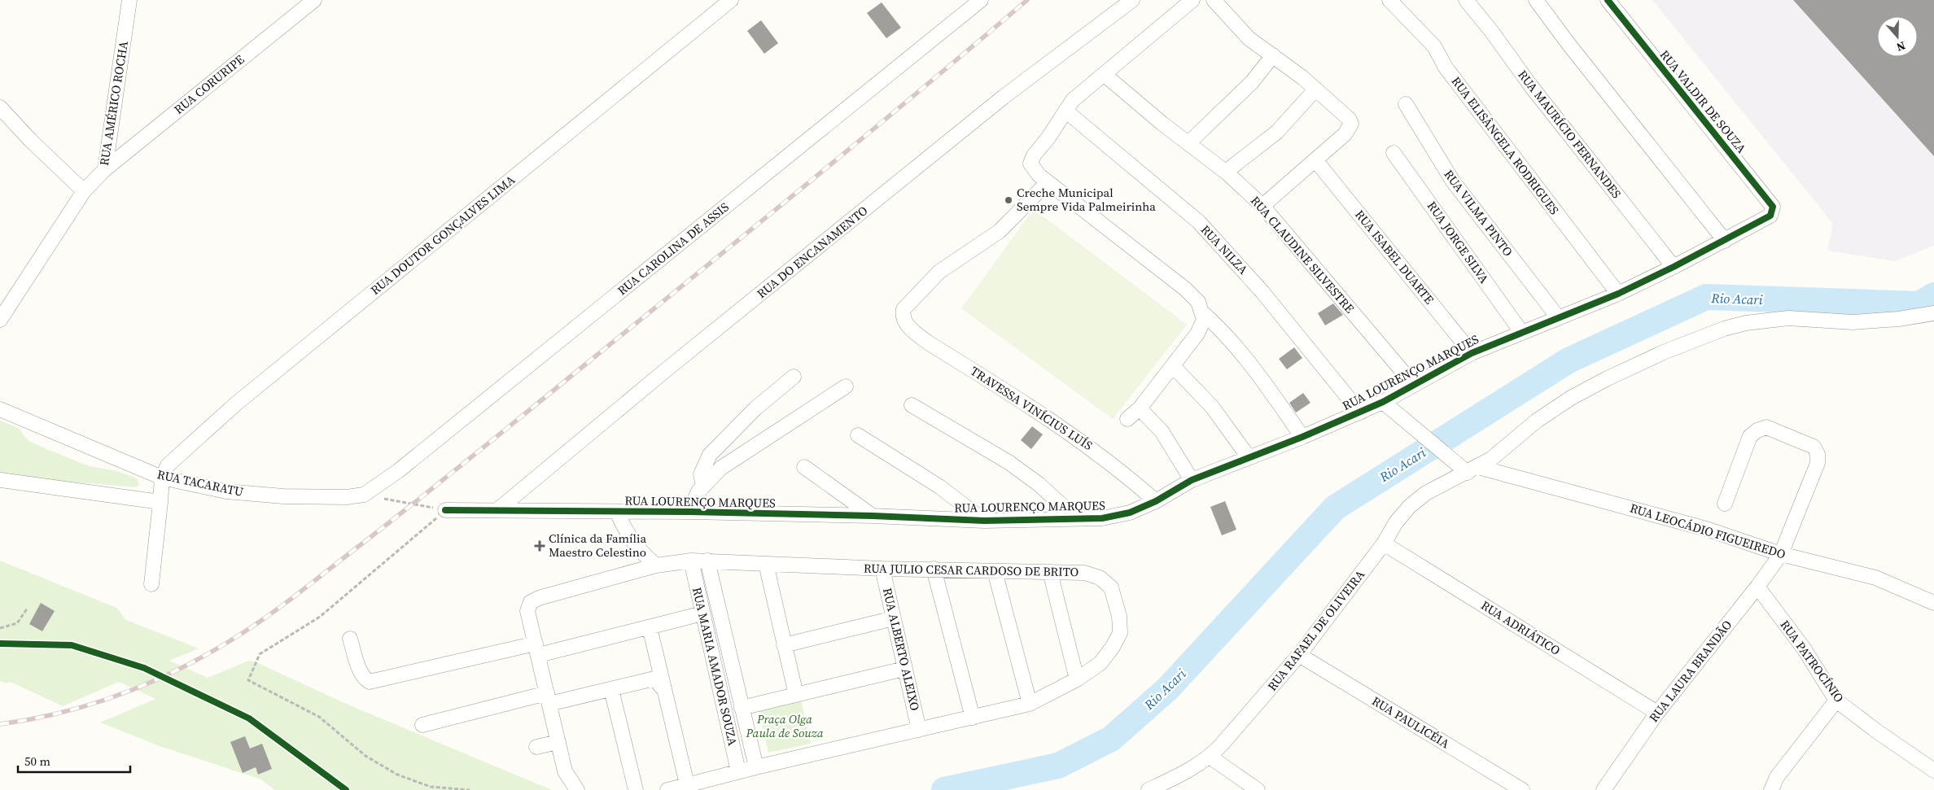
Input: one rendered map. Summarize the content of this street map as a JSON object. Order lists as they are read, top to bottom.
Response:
{
  "streets": {
    "street": [
      "RUA CORURIPE",
      "RUA VALDIR DE SOUZA",
      "RUA AMÉRICO ROCHA",
      "RUA MAURÍCIO FERNANDES",
      "RUA ELISÂNGELA RODRIGUES",
      "RUA VILMA PINTO",
      "RUA DOUTOR GONÇALVES LIMA",
      "RUA JORGE SILVA",
      "RUA CAROLINA DE ASSIS",
      "RUA NILZA",
      "RUA DO ENCANAMENTO",
      "RUA CLAUDINE SILVESTRE",
      "RUA ISABEL DUARTE",
      "RUA LOURENÇO MARQUES",
      "TRAVESSA VINÍCIUS LUÍS",
      "RUA TACARATU",
      "RUA LEOCÁDIO FIGUEIREDO",
      "RUA JULIO CESAR CARDOSO DE BRITO",
      "RUA ADRIÁTICO",
      "RUA RAFAEL DE OLIVEIRA",
      "RUA ALBERTO ALEIXO",
      "RUA PATROCÍNIO",
      "RUA MARIA AMADOR SOUZA",
      "RUA LAURA BRANDÃO",
      "RUA PAULICÉIA"
    ]
  },
  "crossings": [
    ["RUA CORURIPE", "RUA AMÉRICO ROCHA"],
    ["RUA VALDIR DE SOUZA", "RUA LOURENÇO MARQUES"],
    ["RUA MAURÍCIO FERNANDES", "RUA LOURENÇO MARQUES"],
    ["RUA ELISÂNGELA RODRIGUES", "RUA LOURENÇO MARQUES"],
    ["RUA VILMA PINTO", "RUA LOURENÇO MARQUES"],
    ["RUA DOUTOR GONÇALVES LIMA", "RUA TACARATU"],
    ["RUA JORGE SILVA", "RUA LOURENÇO MARQUES"],
    ["RUA CAROLINA DE ASSIS", "RUA TACARATU"],
    ["RUA NILZA", "RUA LOURENÇO MARQUES"],
    ["RUA DO ENCANAMENTO", "RUA LOURENÇO MARQUES"],
    ["RUA CLAUDINE SILVESTRE", "RUA LOURENÇO MARQUES"],
    ["RUA ISABEL DUARTE", "RUA LOURENÇO MARQUES"],
    ["RUA LOURENÇO MARQUES", "TRAVESSA VINÍCIUS LUÍS"],
    ["RUA LEOCÁDIO FIGUEIREDO", "RUA RAFAEL DE OLIVEIRA"],
    ["RUA LEOCÁDIO FIGUEIREDO", "RUA LAURA BRANDÃO"],
    ["RUA JULIO CESAR CARDOSO DE BRITO", "RUA ALBERTO ALEIXO"],
    ["RUA JULIO CESAR CARDOSO DE BRITO", "RUA MARIA AMADOR SOUZA"],
    ["RUA ADRIÁTICO", "RUA RAFAEL DE OLIVEIRA"],
    ["RUA ADRIÁTICO", "RUA LAURA BRANDÃO"],
    ["RUA RAFAEL DE OLIVEIRA", "RUA PAULICÉIA"],
    ["RUA PATROCÍNIO", "RUA LAURA BRANDÃO"]
  ],
  "water": ["Rio Acari"],
  "parks": ["Praça Olga Paula de Souza"],
  "places": {
    "other": ["Creche Municipal Sempre Vida Palmeirinha"],
    "health": ["Clínica da Família Maestro Celestino"]
  },
  "scale_bar": "50 m",
  "north": "bottom"
}
